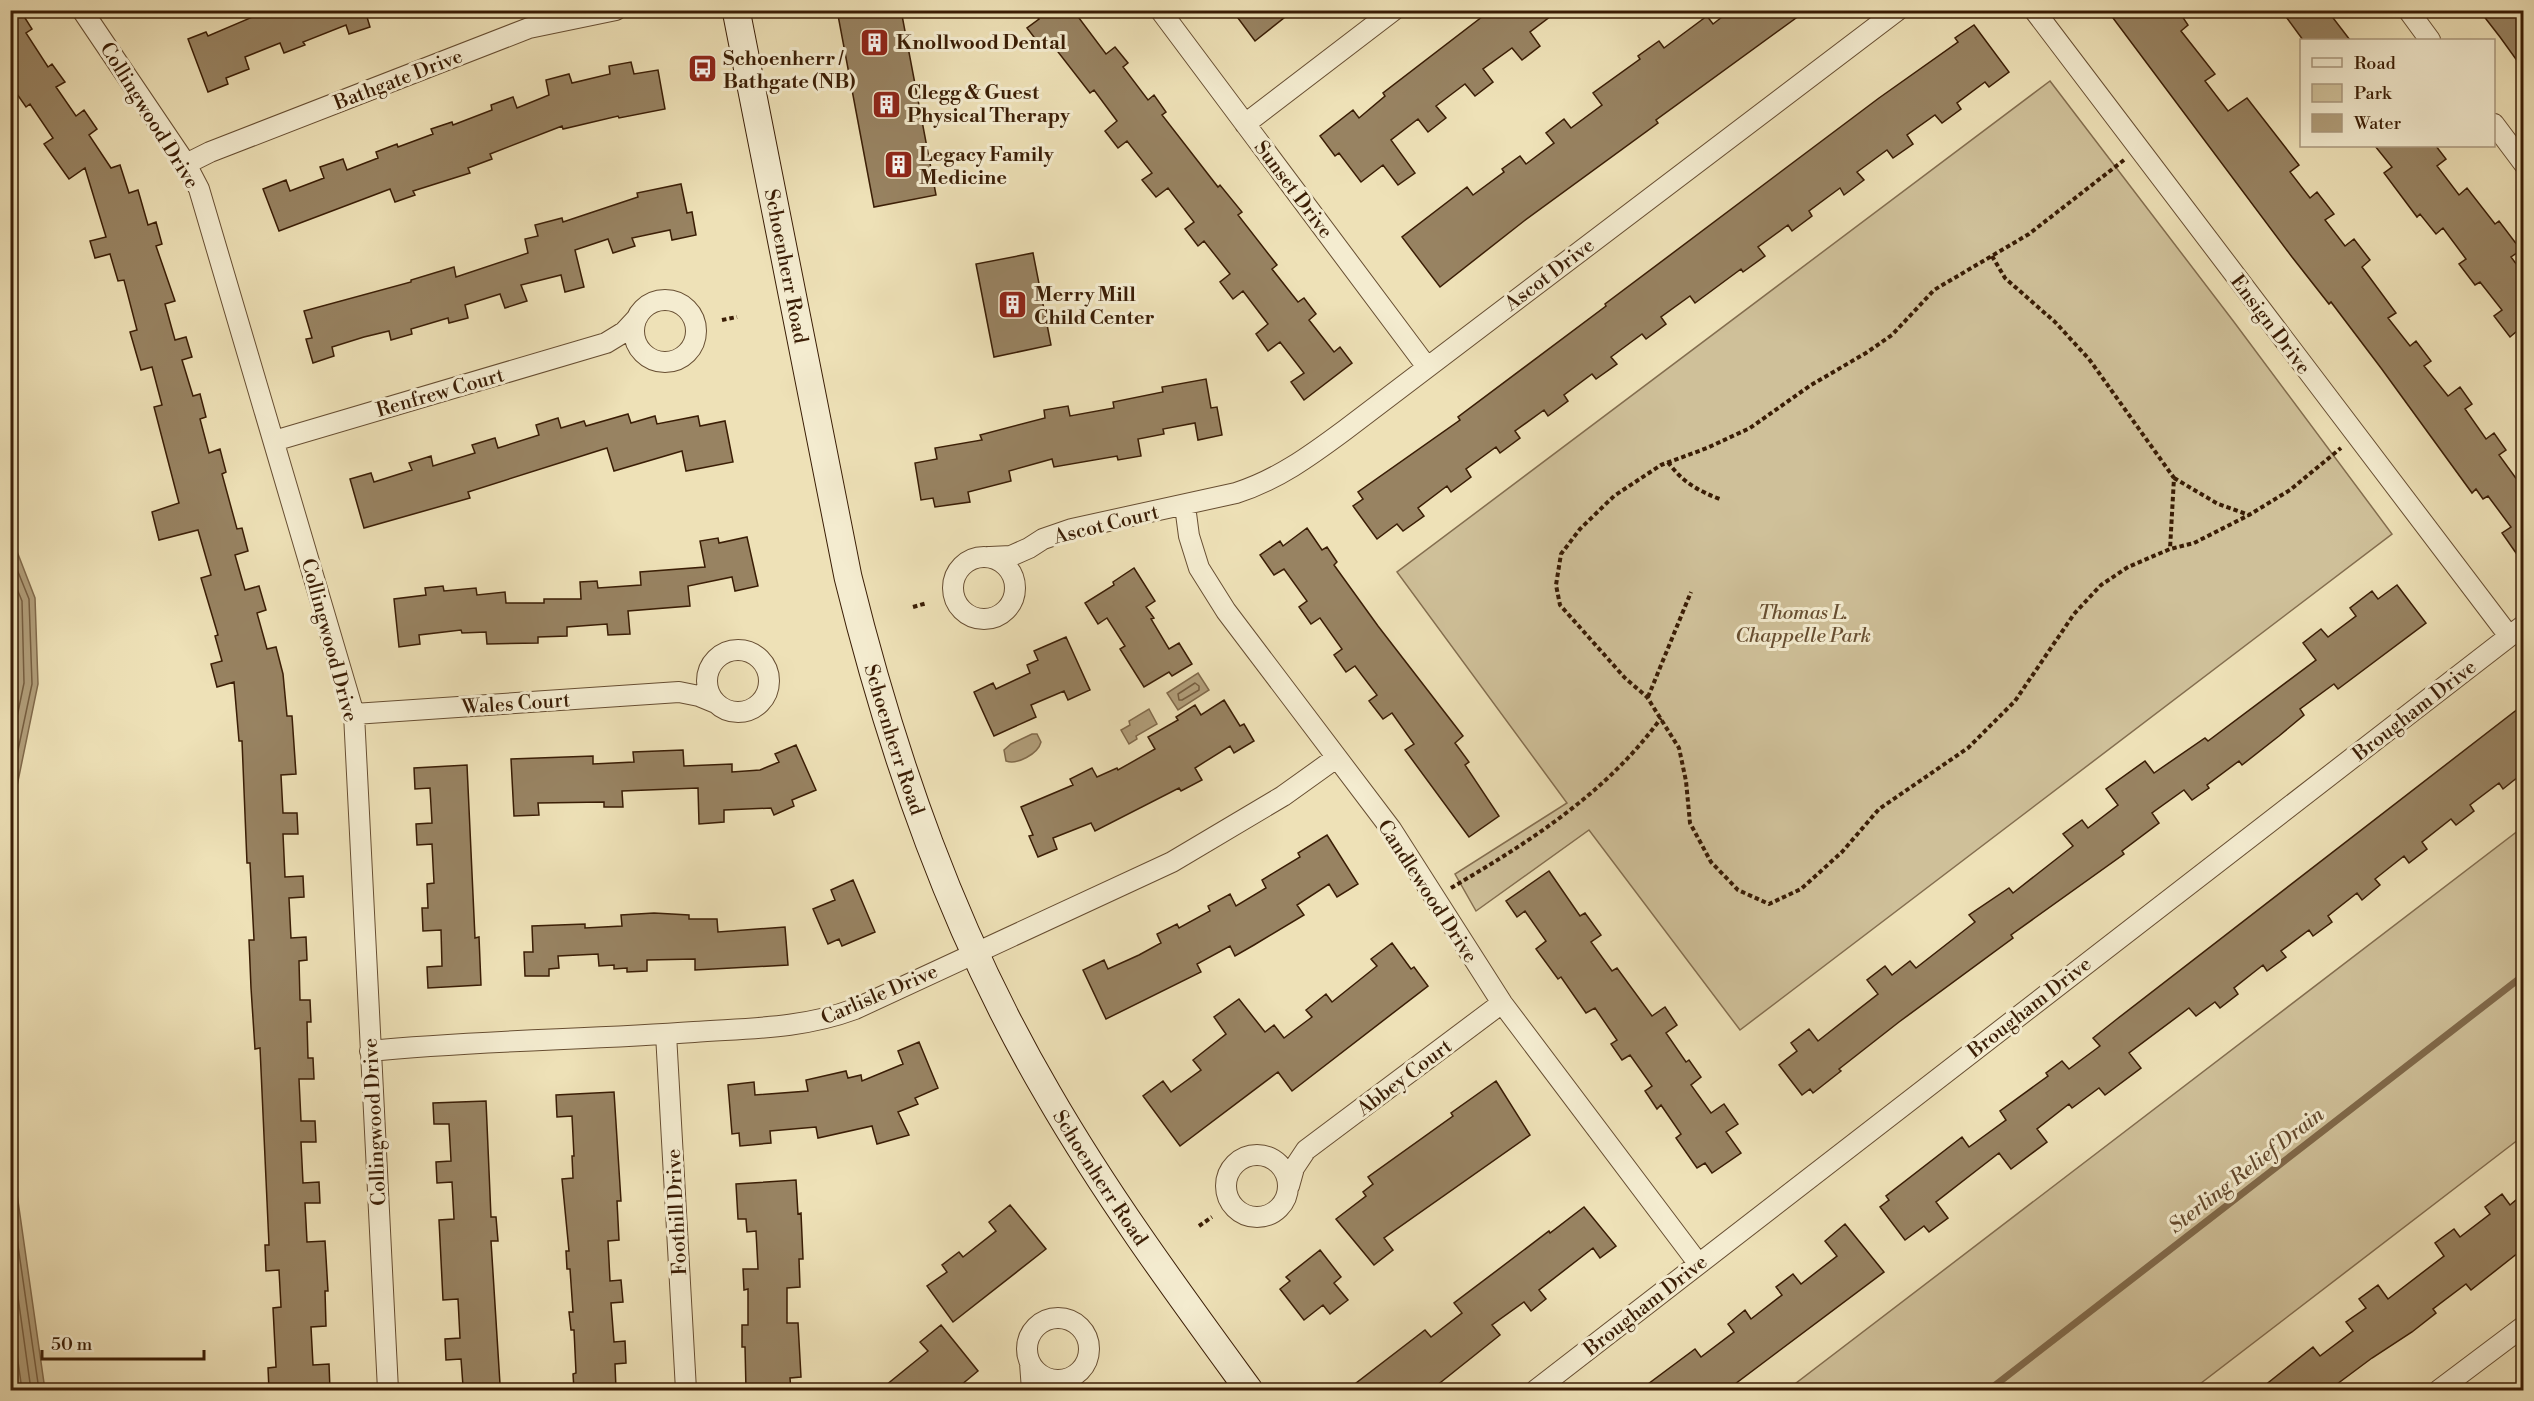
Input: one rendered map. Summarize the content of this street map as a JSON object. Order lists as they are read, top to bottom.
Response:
{
  "streets": {
    "main road": ["Schoenherr Road"],
    "street": [
      "Bathgate Drive",
      "Collingwood Drive",
      "Sunset Drive",
      "Ascot Drive",
      "Ensign Drive",
      "Renfrew Court",
      "Ascot Court",
      "Wales Court",
      "Brougham Drive",
      "Candlewood Drive",
      "Carlisle Drive",
      "Abbey Court",
      "Foothill Drive"
    ]
  },
  "crossings": [
    ["Bathgate Drive", "Collingwood Drive"],
    ["Collingwood Drive", "Renfrew Court"],
    ["Collingwood Drive", "Wales Court"],
    ["Collingwood Drive", "Carlisle Drive"],
    ["Sunset Drive", "Ascot Drive"],
    ["Schoenherr Road", "Carlisle Drive"],
    ["Ascot Drive", "Ascot Court"],
    ["Ascot Drive", "Candlewood Drive"],
    ["Ensign Drive", "Brougham Drive"],
    ["Ascot Court", "Candlewood Drive"],
    ["Brougham Drive", "Candlewood Drive"],
    ["Candlewood Drive", "Carlisle Drive"],
    ["Candlewood Drive", "Abbey Court"],
    ["Carlisle Drive", "Foothill Drive"]
  ],
  "water": ["Sterling Relief Drain"],
  "parks": ["Thomas L. Chappelle Park"],
  "places": {
    "building": [
      "Knollwood Dental",
      "Clegg & Guest Physical Therapy",
      "Legacy Family Medicine",
      "Merry Mill Child Center"
    ],
    "bus stop": ["Schoenherr / Bathgate (NB)"]
  },
  "legend": ["Road", "Park", "Water"],
  "scale_bar": "50 m"
}
